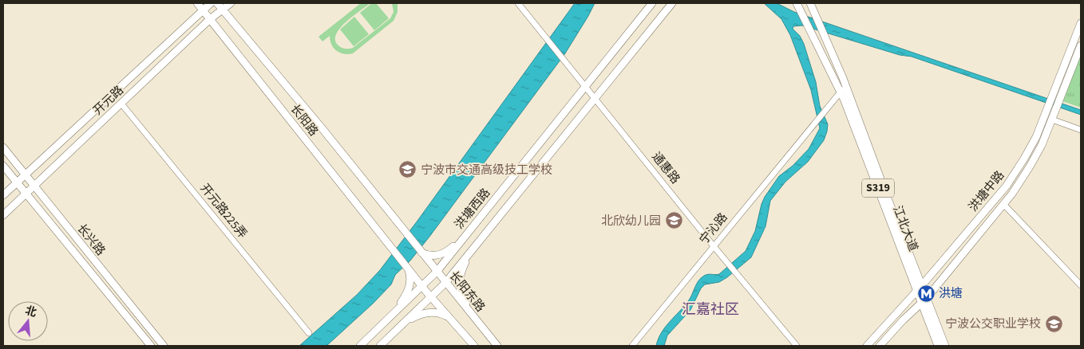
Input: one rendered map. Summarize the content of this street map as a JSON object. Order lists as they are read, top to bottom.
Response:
{
  "streets": {
    "main road": [
      "开元路",
      "长阳路",
      "S319",
      "洪塘中路",
      "洪塘西路",
      "江北大道",
      "长兴路",
      "长阳东路"
    ],
    "street": ["通惠路", "开元路225弄", "宁沁路"]
  },
  "crossings": [
    ["开元路", "长阳路"],
    ["开元路", "开元路225弄"],
    ["开元路", "长兴路"],
    ["长阳路", "长阳东路"],
    ["通惠路", "洪塘西路"],
    ["通惠路", "宁沁路"],
    ["洪塘中路", "江北大道"],
    ["洪塘西路", "长阳东路"],
    ["宁沁路", "江北大道"]
  ],
  "districts": ["汇嘉社区"],
  "places": {
    "school or university": ["宁波市交通高级技工学校", "北欣幼儿园", "宁波公交职业学校"],
    "metro station": ["洪塘"]
  },
  "north": "top"
}
